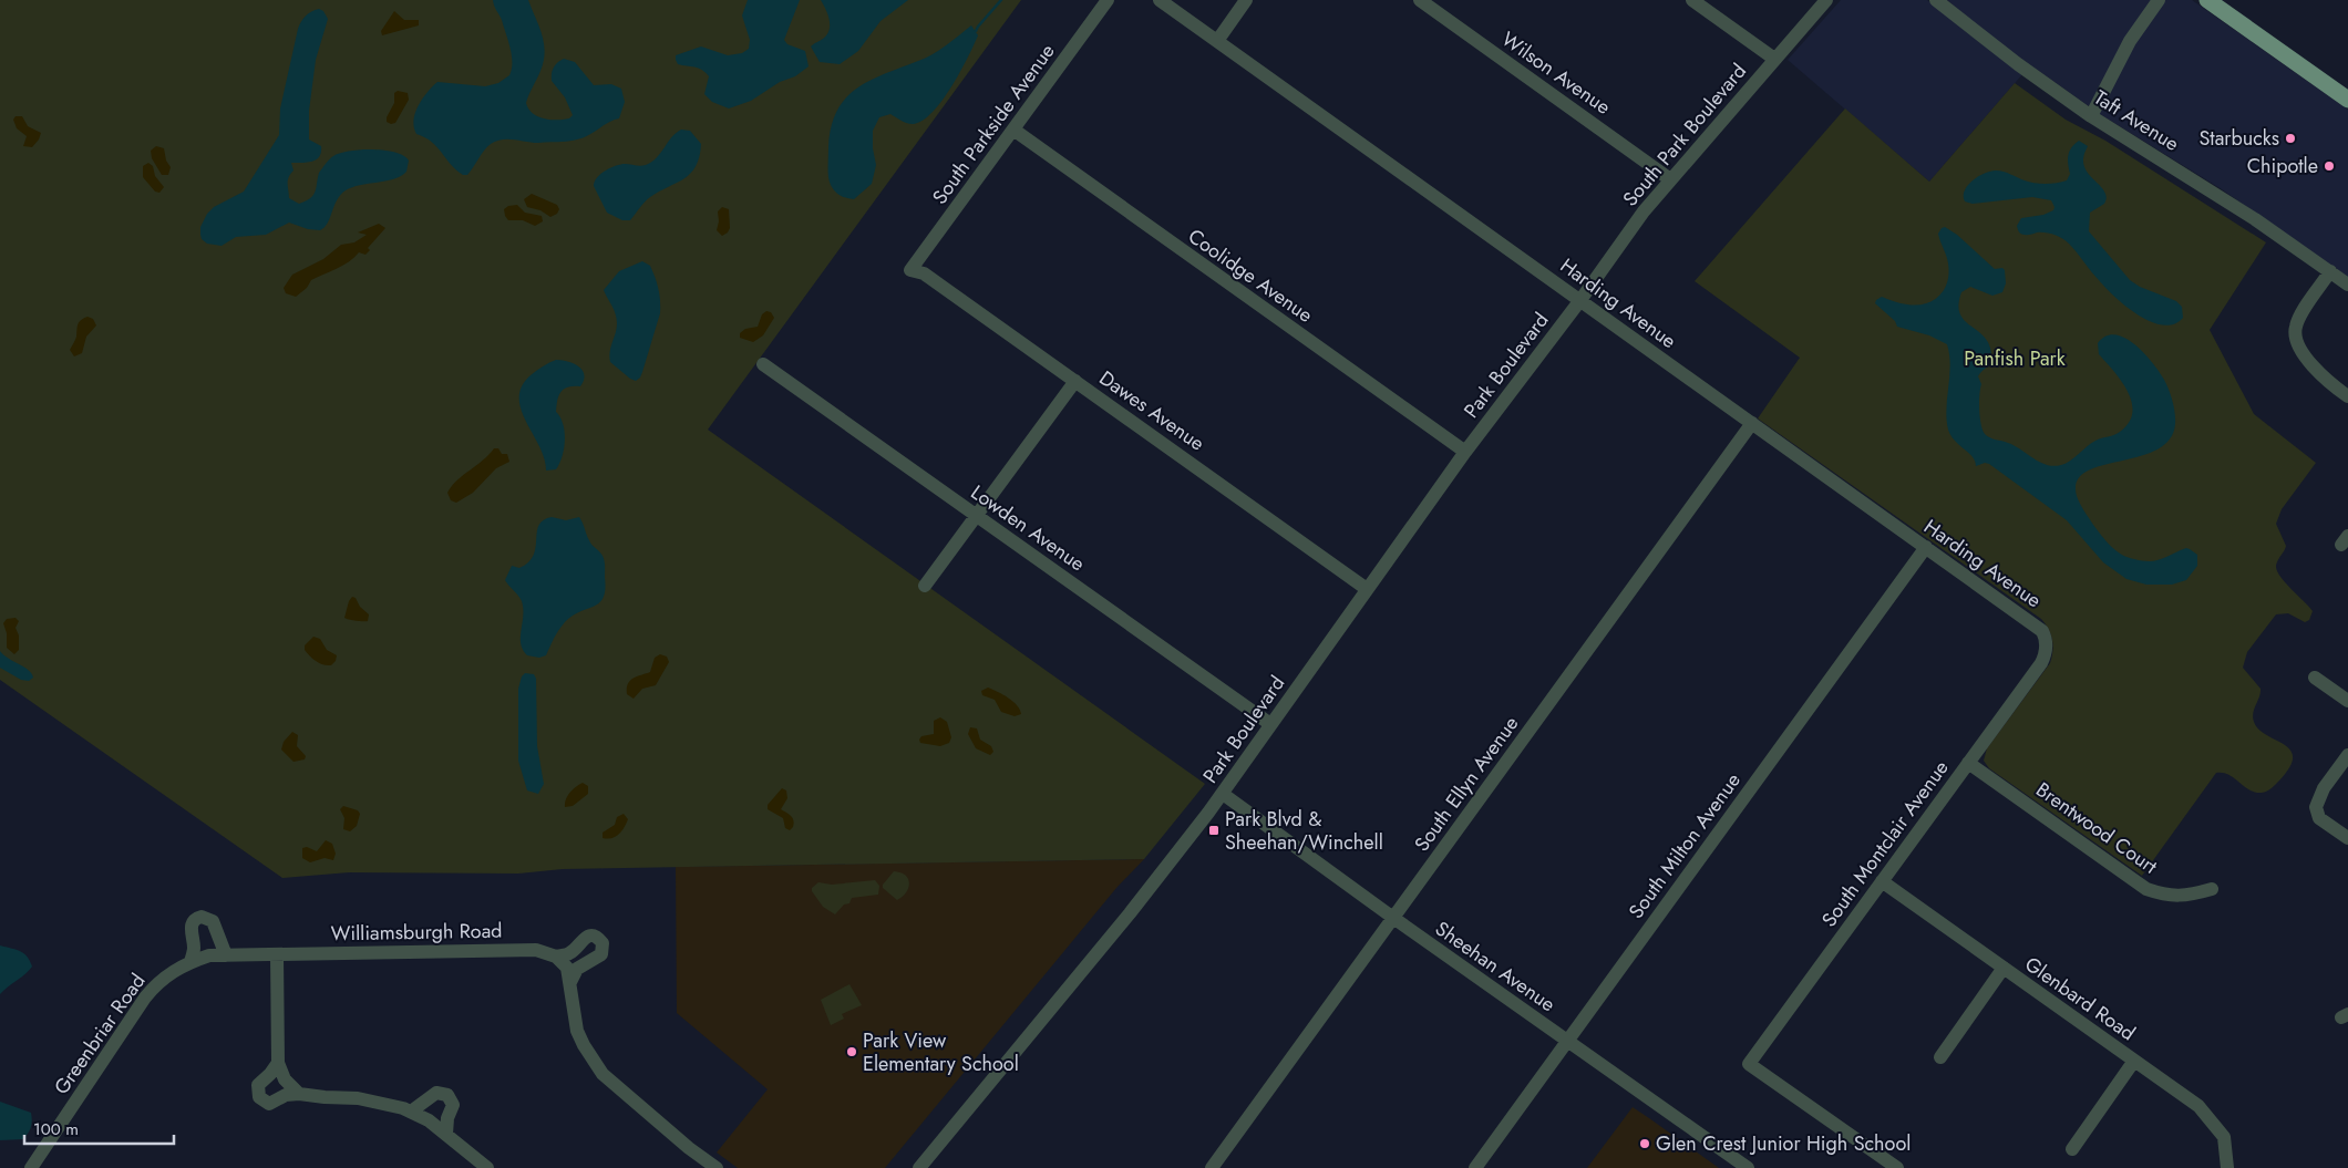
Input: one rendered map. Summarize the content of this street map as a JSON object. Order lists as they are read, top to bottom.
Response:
{
  "streets": {
    "street": [
      "Wilson Avenue",
      "Taft Avenue",
      "South Parkside Avenue",
      "South Park Boulevard",
      "Coolidge Avenue",
      "Harding Avenue",
      "Park Boulevard",
      "Dawes Avenue",
      "Lowden Avenue",
      "South Ellyn Avenue",
      "Brentwood Court",
      "South Montclair Avenue",
      "South Milton Avenue",
      "Williamsburgh Road",
      "Sheehan Avenue",
      "Glenbard Road",
      "Greenbriar Road"
    ]
  },
  "crossings": [
    ["Wilson Avenue", "South Park Boulevard"],
    ["South Parkside Avenue", "Coolidge Avenue"],
    ["South Parkside Avenue", "Dawes Avenue"],
    ["South Park Boulevard", "Harding Avenue"],
    ["South Park Boulevard", "Park Boulevard"],
    ["Coolidge Avenue", "Park Boulevard"],
    ["Harding Avenue", "Park Boulevard"],
    ["Harding Avenue", "South Ellyn Avenue"],
    ["Harding Avenue", "South Montclair Avenue"],
    ["Harding Avenue", "South Milton Avenue"],
    ["Park Boulevard", "Dawes Avenue"],
    ["Park Boulevard", "Lowden Avenue"],
    ["Park Boulevard", "Sheehan Avenue"],
    ["South Ellyn Avenue", "Sheehan Avenue"],
    ["Brentwood Court", "South Montclair Avenue"],
    ["South Montclair Avenue", "Glenbard Road"],
    ["South Milton Avenue", "Sheehan Avenue"],
    ["Williamsburgh Road", "Greenbriar Road"]
  ],
  "parks": ["Panfish Park"],
  "places": {
    "other": [
      "Starbucks",
      "Chipotle",
      "Park View Elementary School",
      "Glen Crest Junior High School"
    ],
    "transit": ["Park Blvd & Sheehan/Winchell"]
  },
  "scale_bar": "100 m"
}
